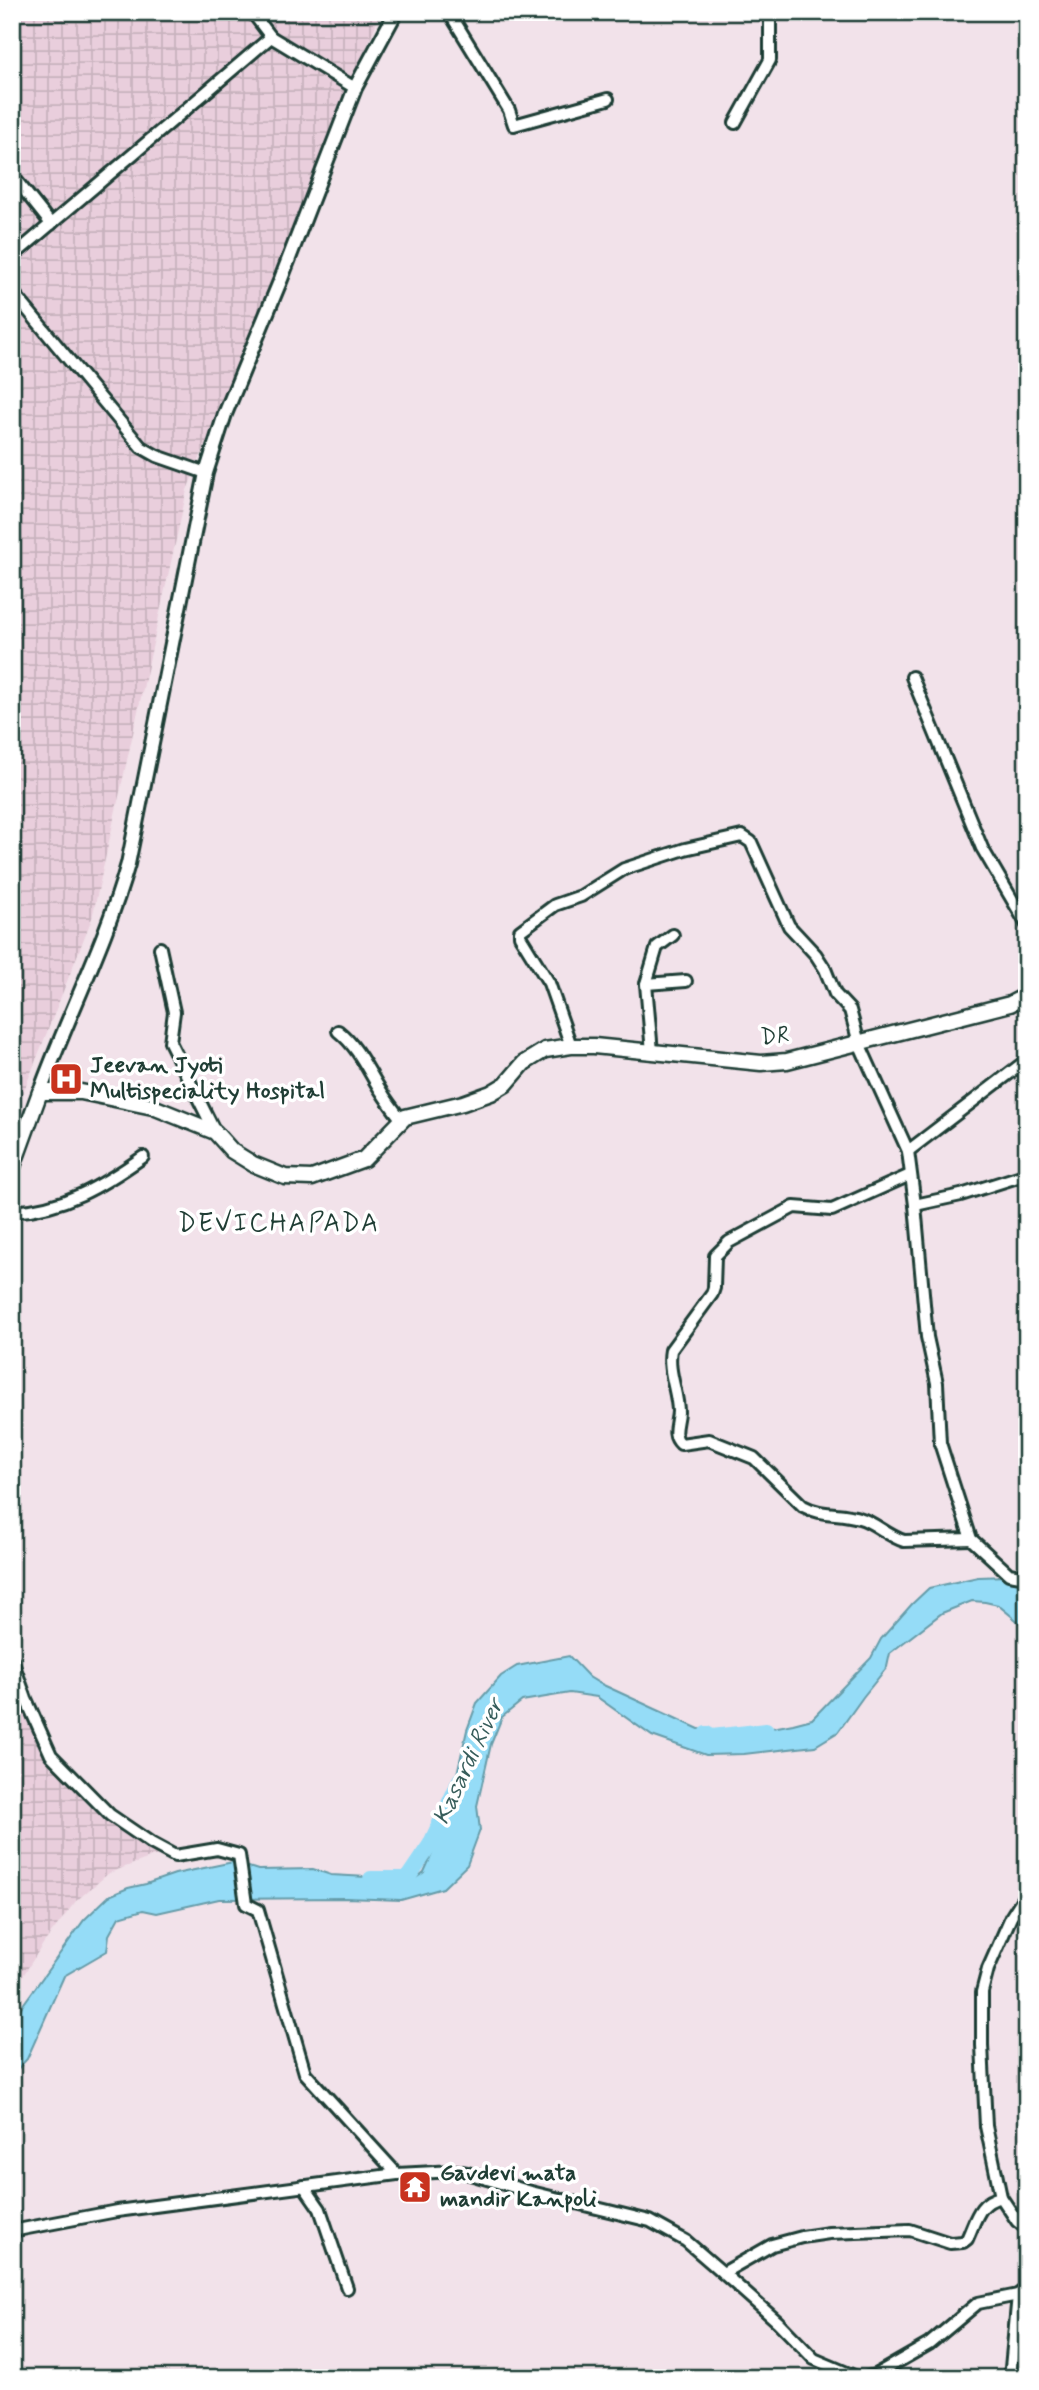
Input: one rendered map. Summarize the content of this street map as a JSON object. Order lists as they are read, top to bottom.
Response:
{
  "streets": {
    "main road": ["DR"]
  },
  "districts": ["DEVICHAPADA"],
  "water": ["Kasardi River"],
  "places": {
    "hospital": ["Jeevan Jyoti Multispeciality Hospital"],
    "temple": ["Gavdevi mata mandir Kanpoli"]
  }
}
